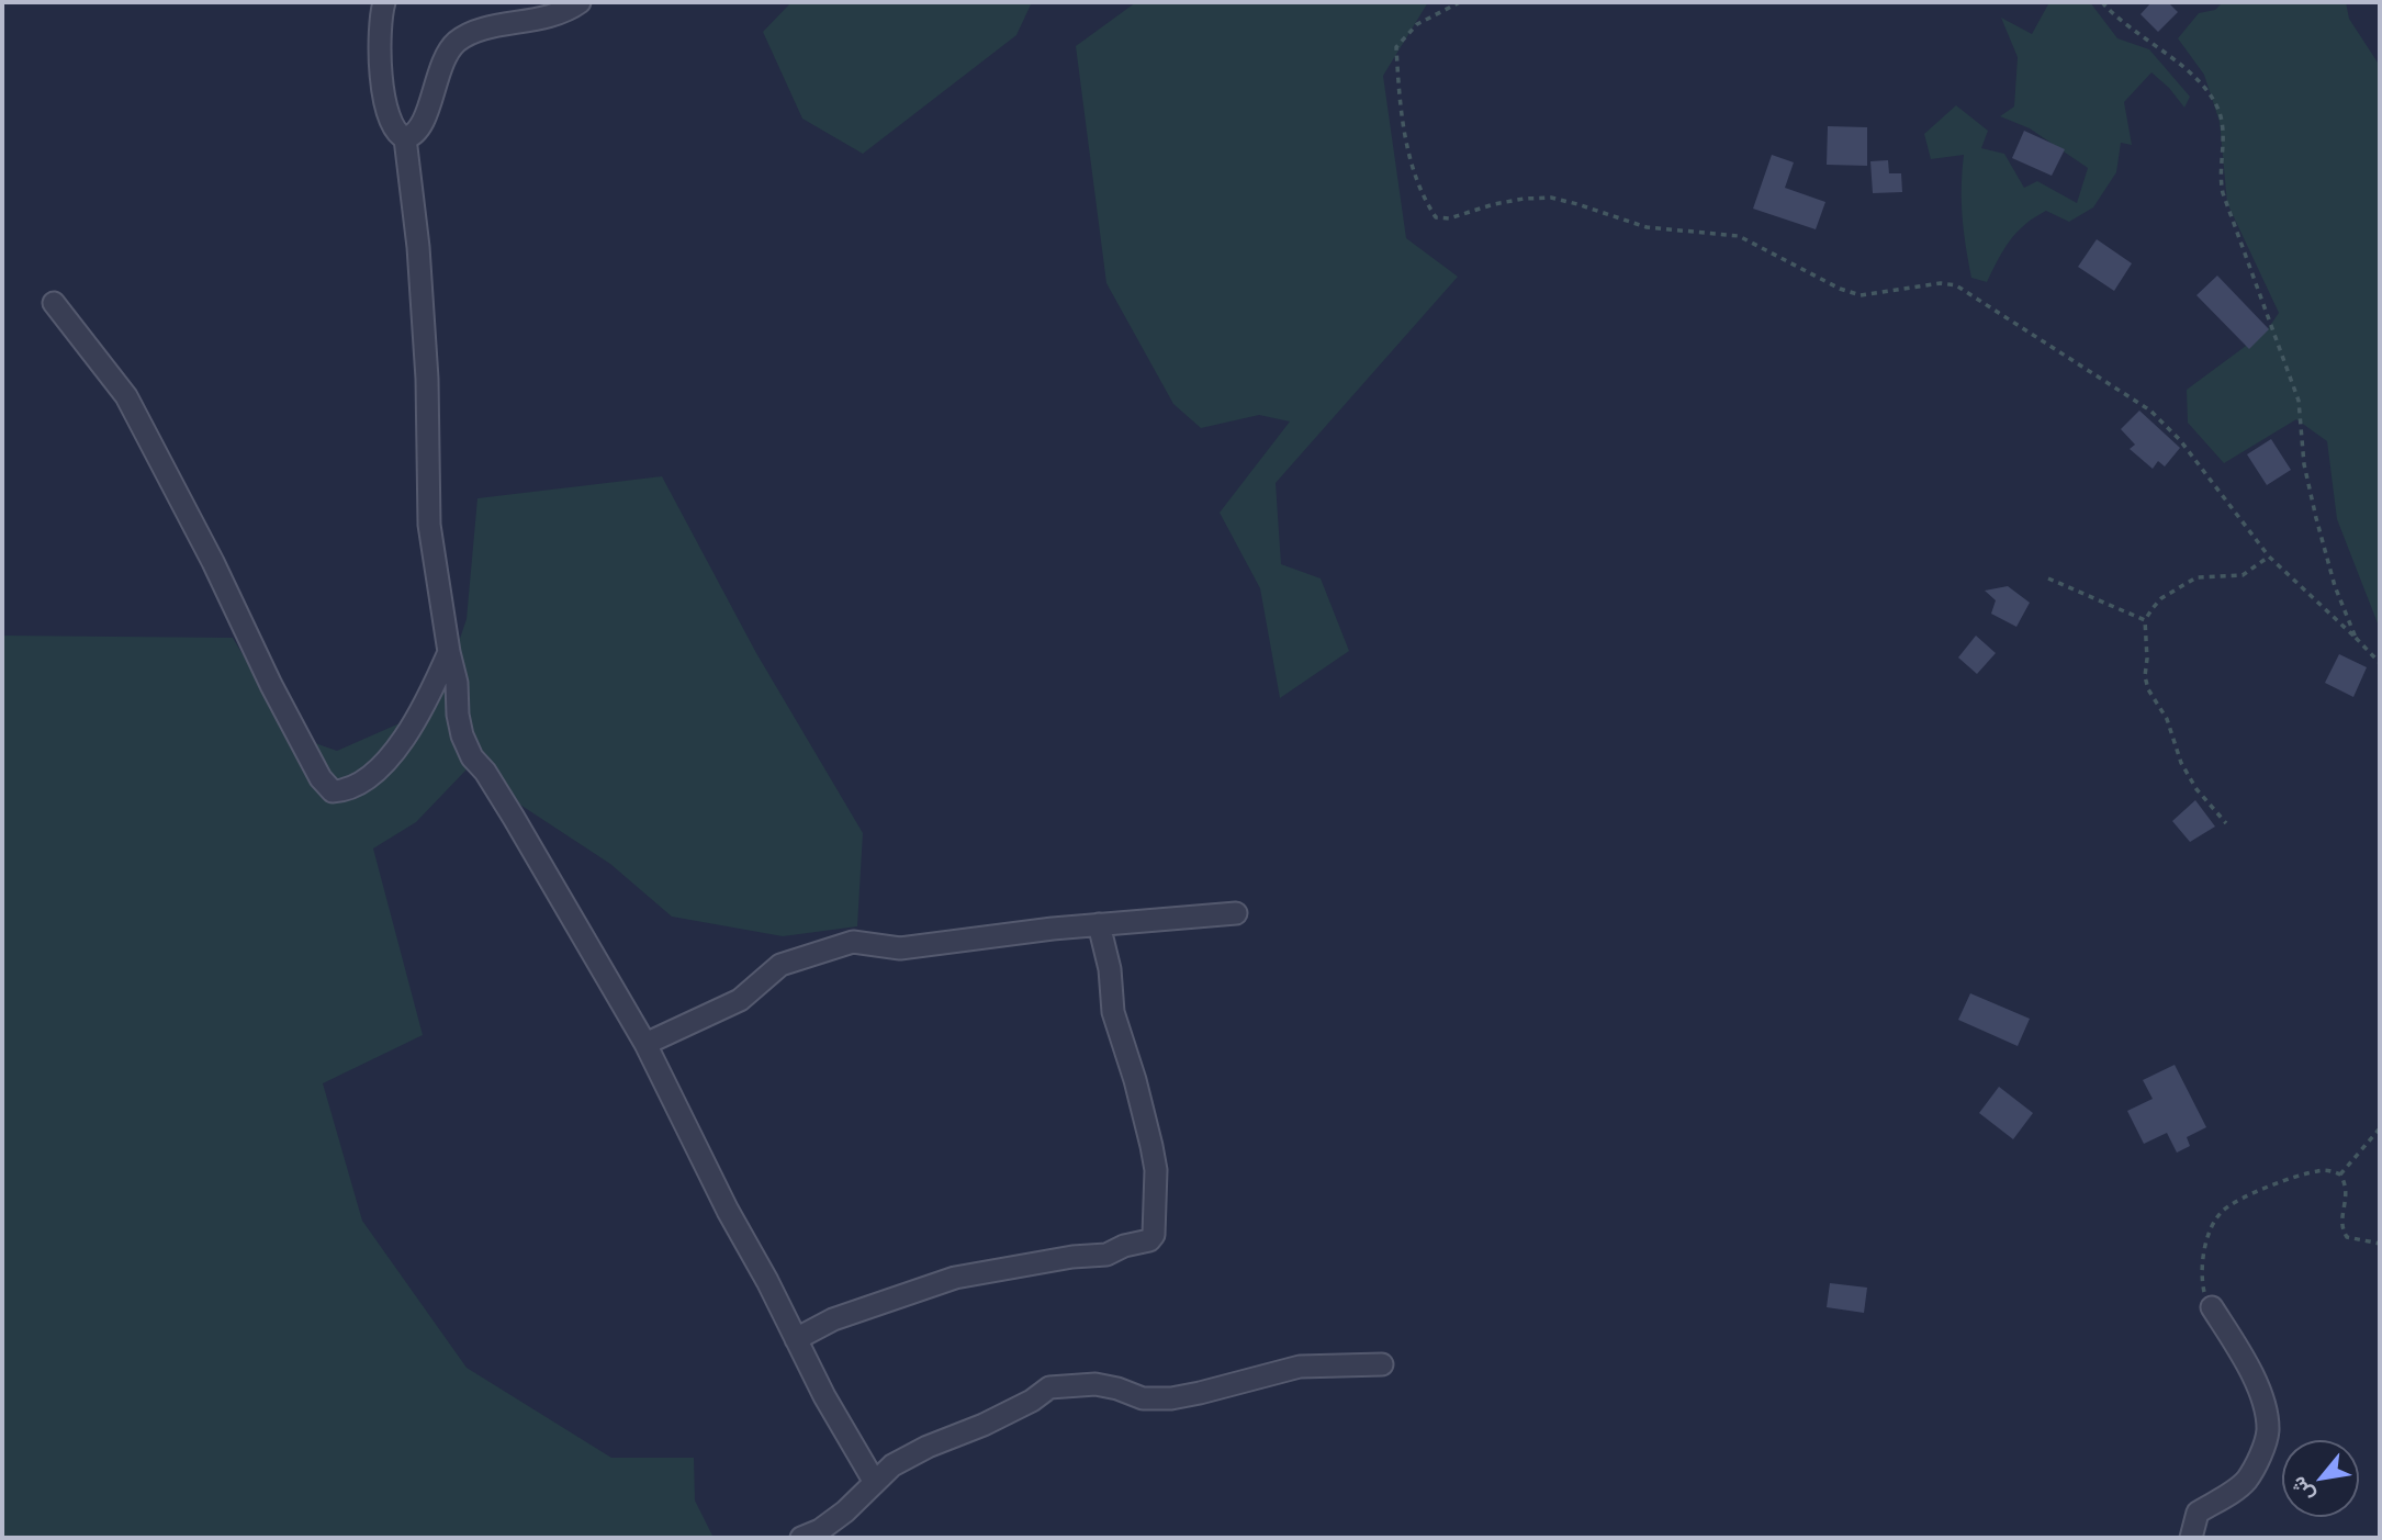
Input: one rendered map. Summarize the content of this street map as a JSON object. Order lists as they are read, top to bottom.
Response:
{
  "north": "bottom left"
}
